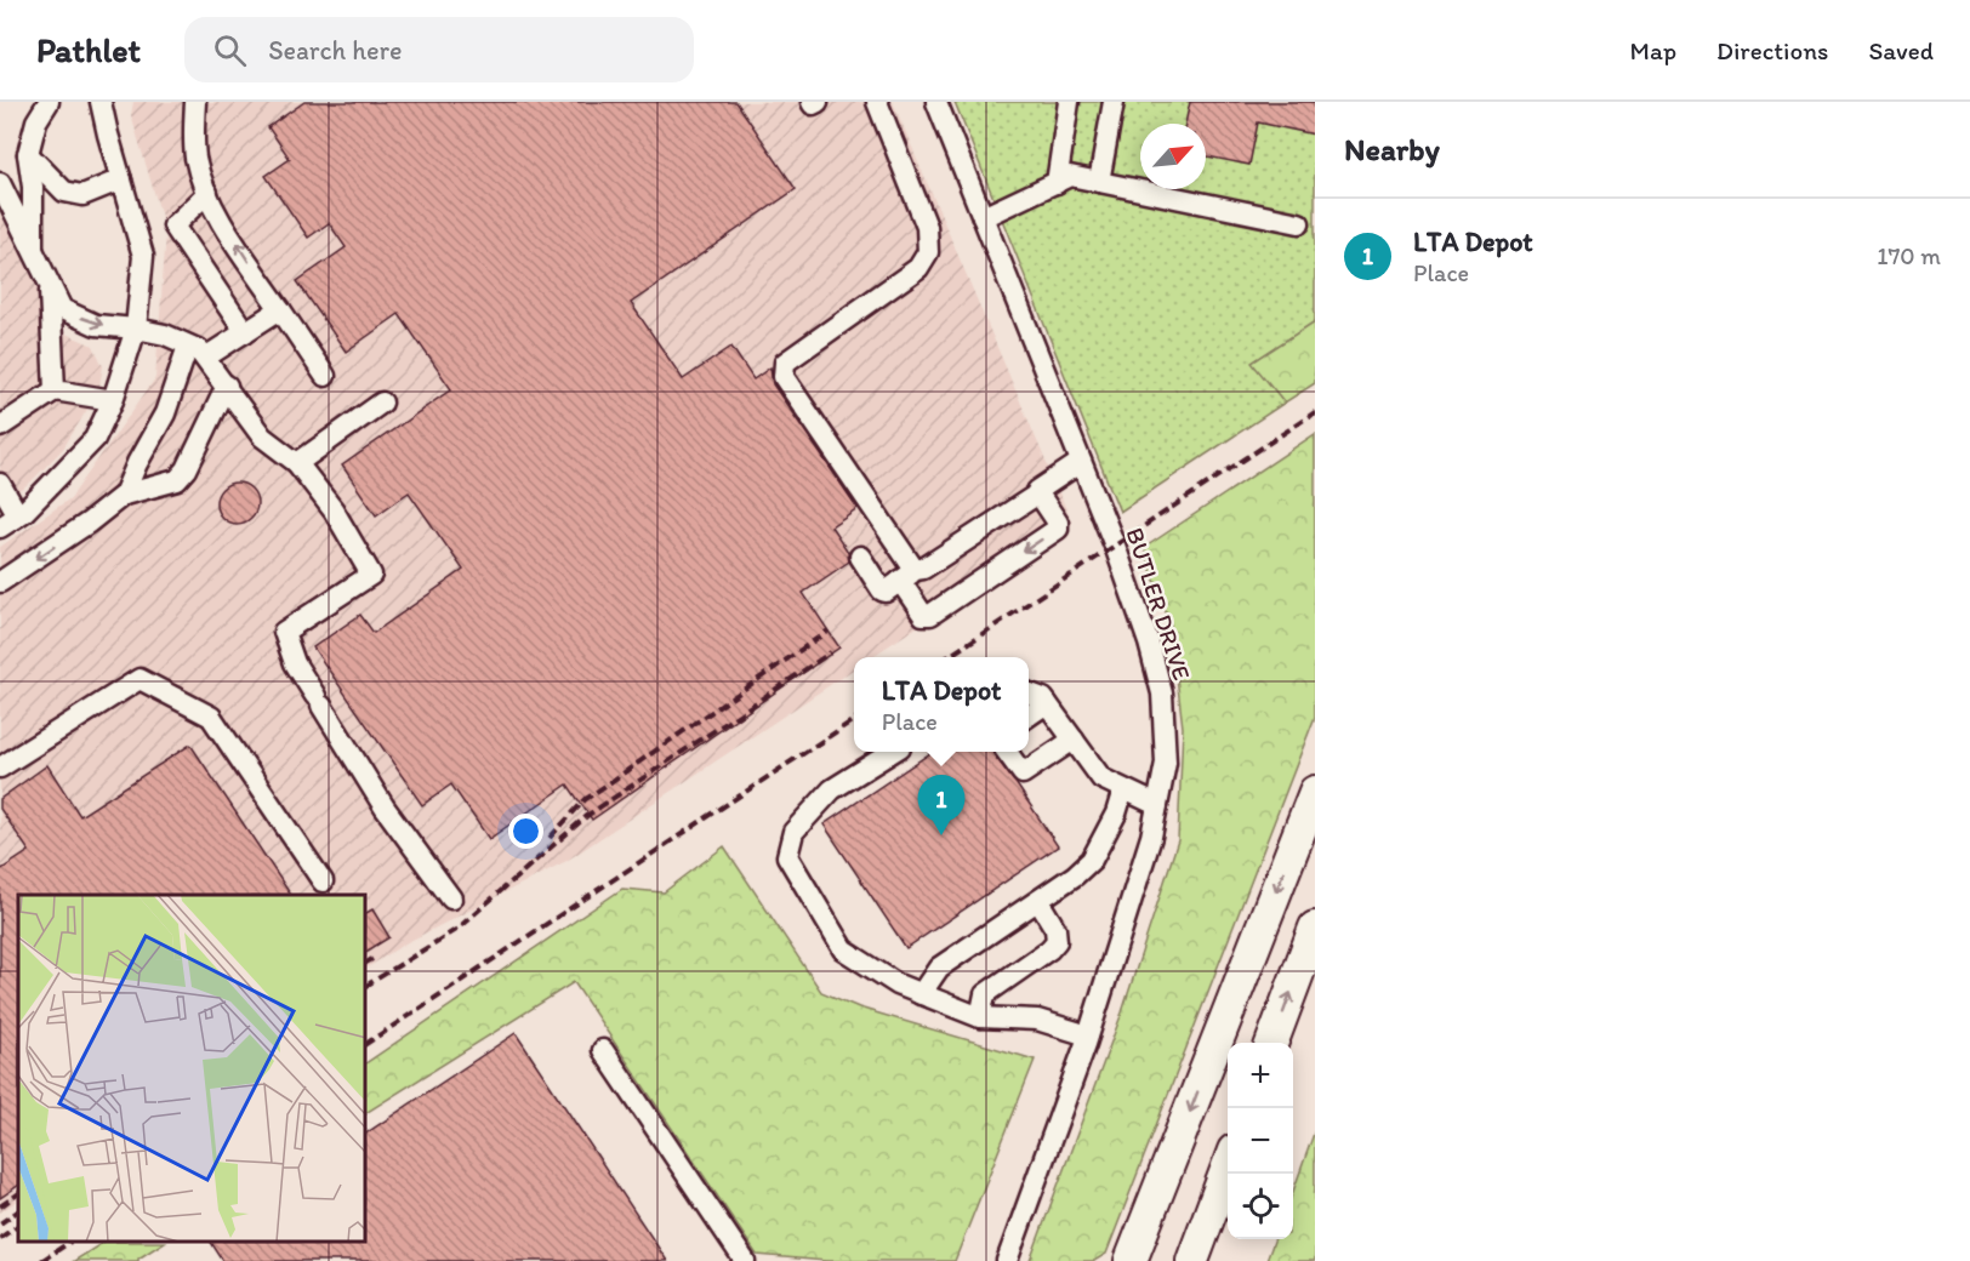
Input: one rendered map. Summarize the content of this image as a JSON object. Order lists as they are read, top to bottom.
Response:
{
  "streets": {
    "street": ["BUTLER DRIVE"]
  },
  "north": "top right",
  "page": {
    "header": "Pathlet",
    "search": "Search here",
    "nav": ["Map", "Directions", "Saved"],
    "heading": "Nearby",
    "list": [
      {
        "mark": "1",
        "name": "LTA Depot",
        "note": "Place",
        "value": "170 m"
      }
    ],
    "popup": ["LTA Depot", "Place"],
    "pins": "1",
    "map_buttons": ["+", "−"]
  }
}
